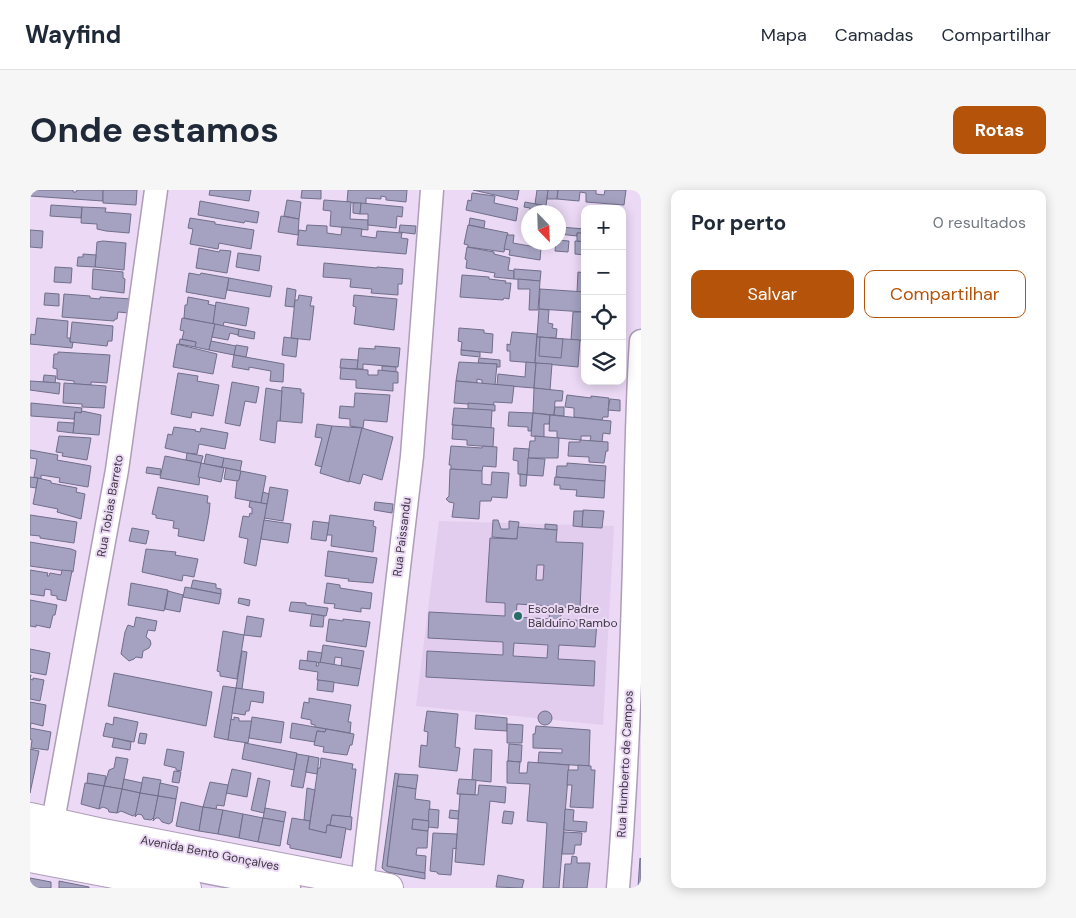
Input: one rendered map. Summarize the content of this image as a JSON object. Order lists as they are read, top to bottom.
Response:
{
  "streets": {
    "main road": ["Avenida Bento Gonçalves"],
    "street": ["Rua Tobias Barreto", "Rua Paissandu", "Rua Humberto de Campos"]
  },
  "crossings": [
    ["Rua Tobias Barreto", "Avenida Bento Gonçalves"],
    ["Rua Paissandu", "Avenida Bento Gonçalves"]
  ],
  "places": ["Escola Padre Balduíno Rambo"],
  "north": "bottom right",
  "page": {
    "header": "Wayfind",
    "nav": ["Mapa", "Camadas", "Compartilhar"],
    "buttons": [
      "Rotas",
      ["Salvar", "Compartilhar"]
    ],
    "title": "Onde estamos",
    "heading": ["Por perto", "0 resultados"],
    "map_buttons": ["+", "−"]
  }
}
